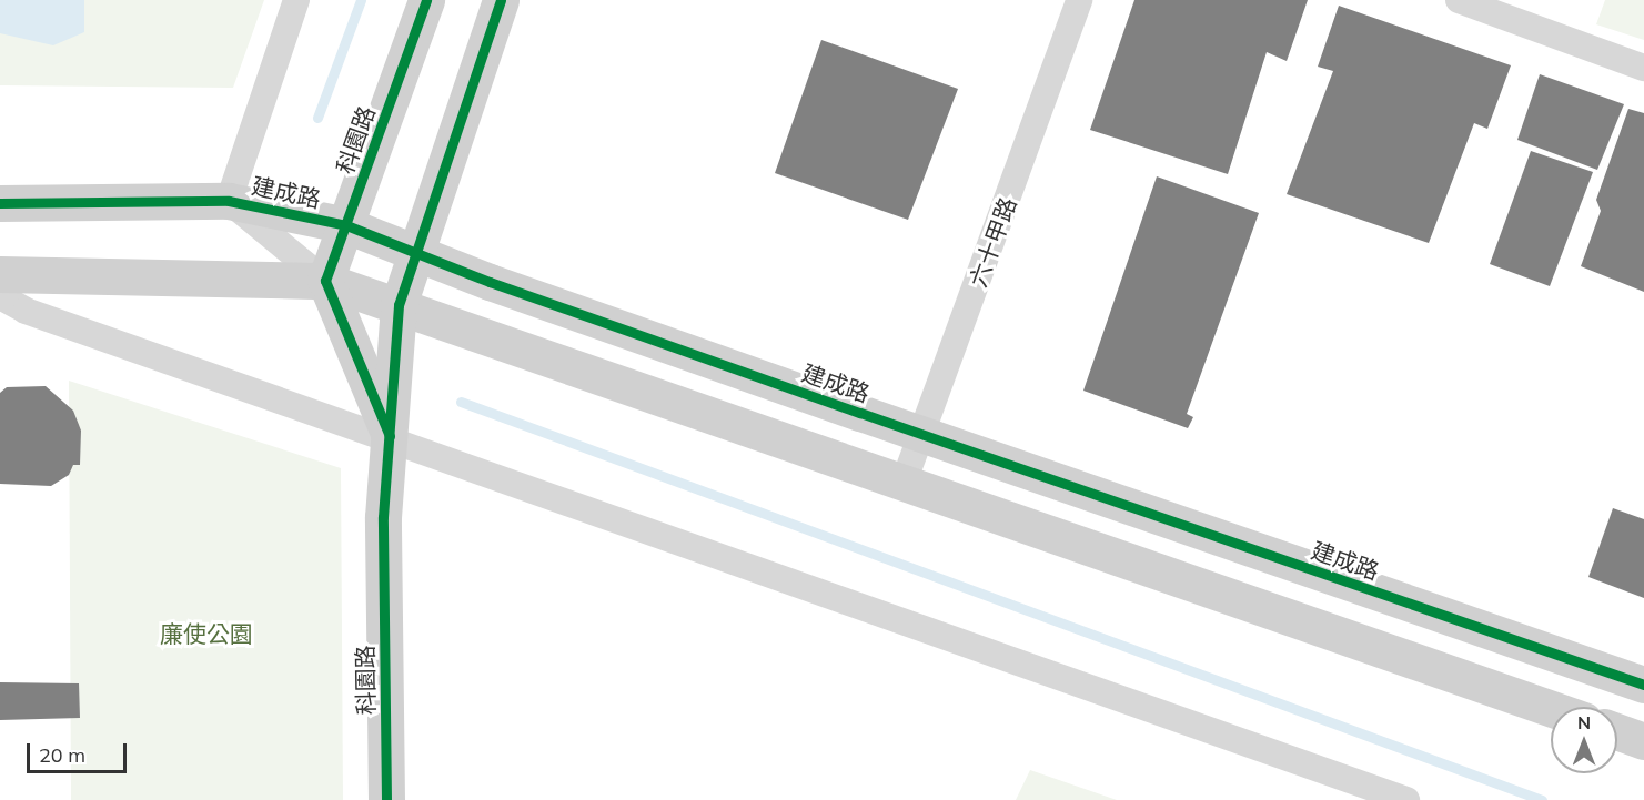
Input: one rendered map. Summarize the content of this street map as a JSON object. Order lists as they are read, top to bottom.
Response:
{
  "streets": {
    "street": ["科園路", "建成路", "六十甲路"]
  },
  "crossings": [
    ["科園路", "建成路"],
    ["建成路", "六十甲路"]
  ],
  "parks": ["廉使公園"],
  "scale_bar": "20 m",
  "north": "top"
}
